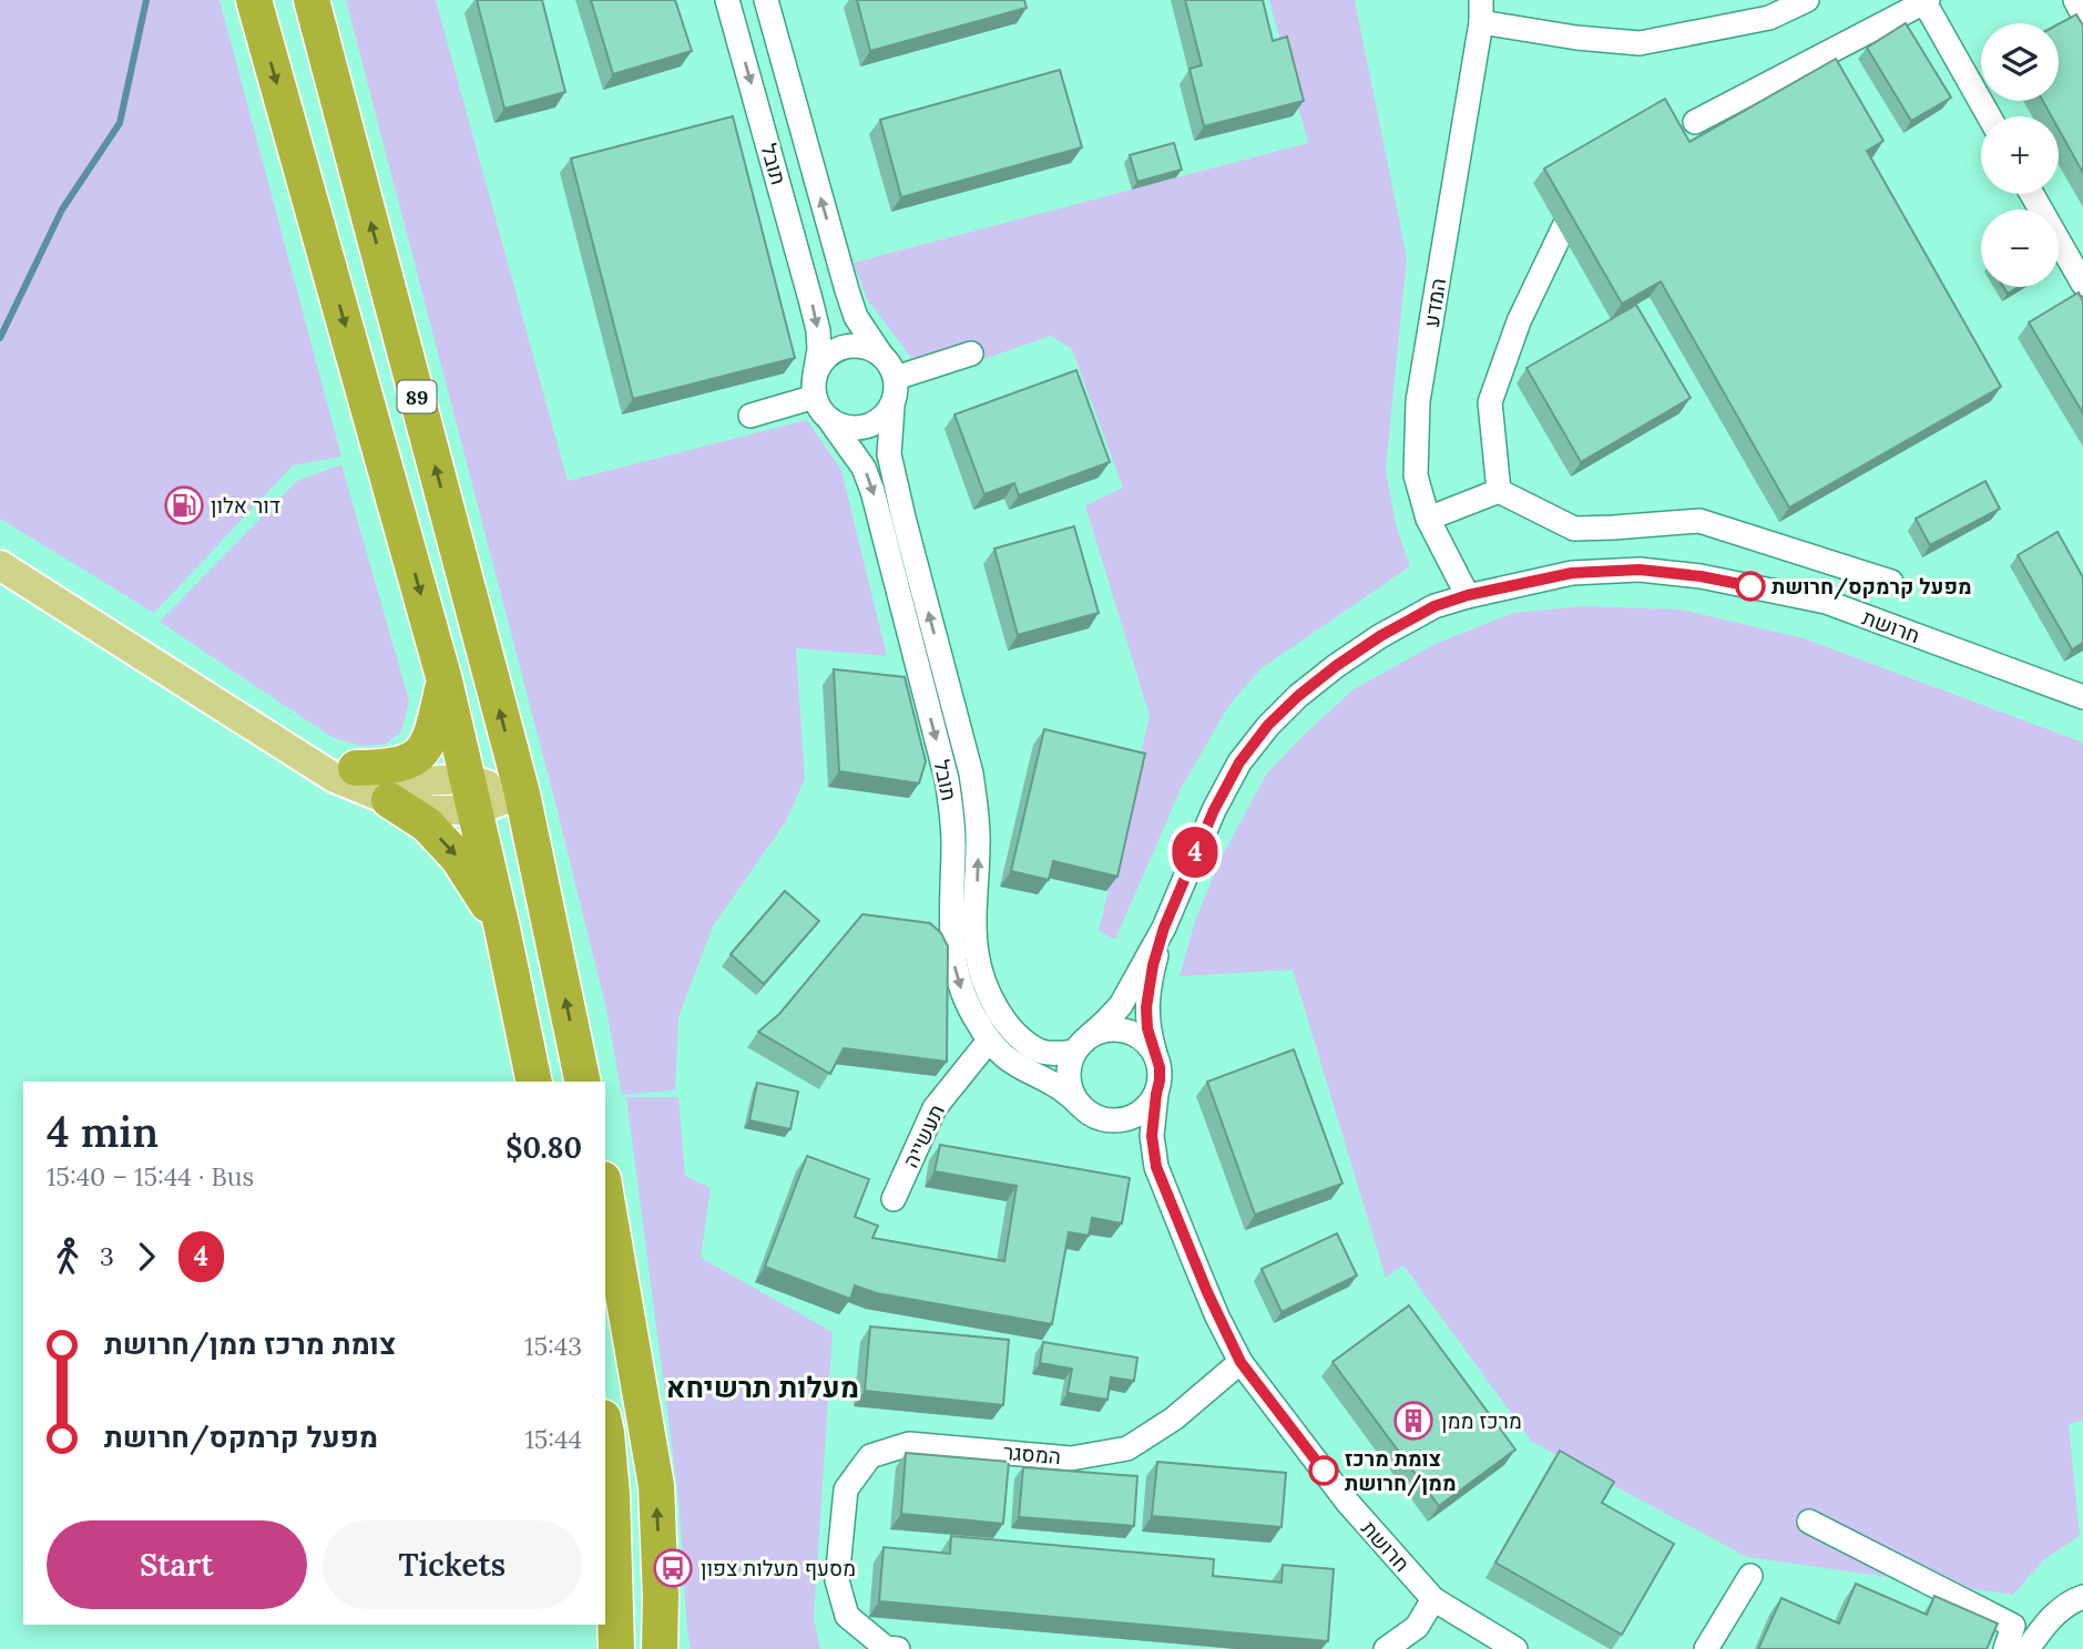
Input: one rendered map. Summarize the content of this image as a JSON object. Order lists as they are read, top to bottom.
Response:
{
  "streets": {
    "highway": ["89"],
    "street": [
      "תובל",
      "המדע",
      "חרושת",
      "תעשייה",
      "המסגר"
    ]
  },
  "crossings": [
    ["תובל", "חרושת"],
    ["תובל", "תעשייה"],
    ["המדע", "חרושת"],
    ["חרושת", "המסגר"]
  ],
  "districts": ["מעלות תרשיחא"],
  "places": {
    "fuel station": ["דור אלון"],
    "other": ["מפעל קרמקס/חרושת", "צומת מרכז ממן/חרושת"],
    "building": ["מרכז ממן"],
    "bus stop": ["מסעף מעלות צפון"]
  },
  "lines": ["bus line 4"],
  "page": {
    "on_map": "4",
    "map_buttons": ["+", "−"],
    "heading": ["4 min", "15:40 – 15:44 · Bus", "$0.80"],
    "legs": ["3", "4"],
    "list": [
      {
        "name": "צומת מרכז ממן/חרושת",
        "value": "15:43"
      },
      {
        "name": "מפעל קרמקס/חרושת",
        "value": "15:44"
      }
    ],
    "buttons": ["Start", "Tickets"]
  }
}
